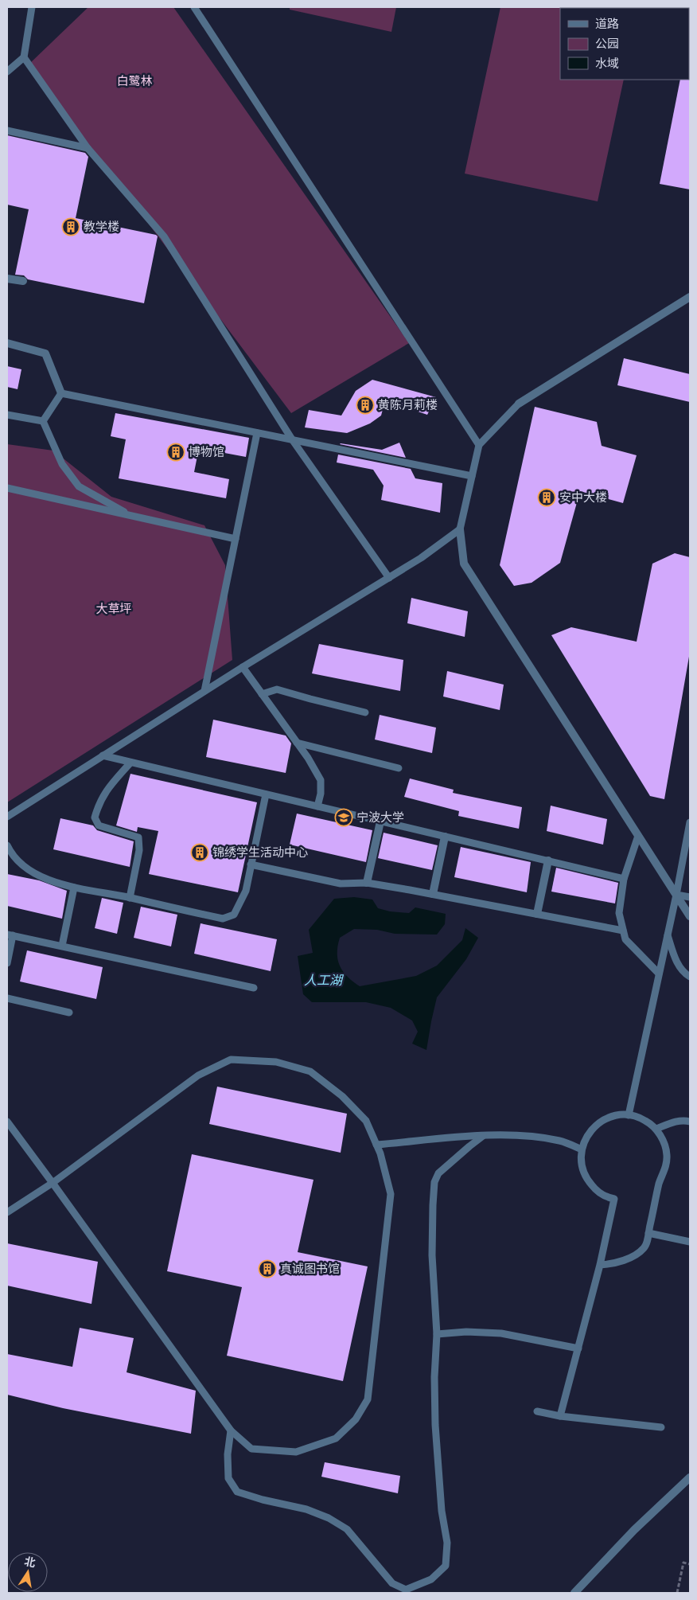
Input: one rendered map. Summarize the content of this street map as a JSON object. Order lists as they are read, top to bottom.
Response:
{
  "water": ["人工湖"],
  "parks": ["白鹭林", "大草坪"],
  "places": {
    "building": [
      "教学楼",
      "黄陈月莉楼",
      "博物馆",
      "安中大楼",
      "锦绣学生活动中心",
      "真诚图书馆"
    ],
    "school or university": ["宁波大学"]
  },
  "legend": ["道路", "公园", "水域"],
  "north": "top"
}
